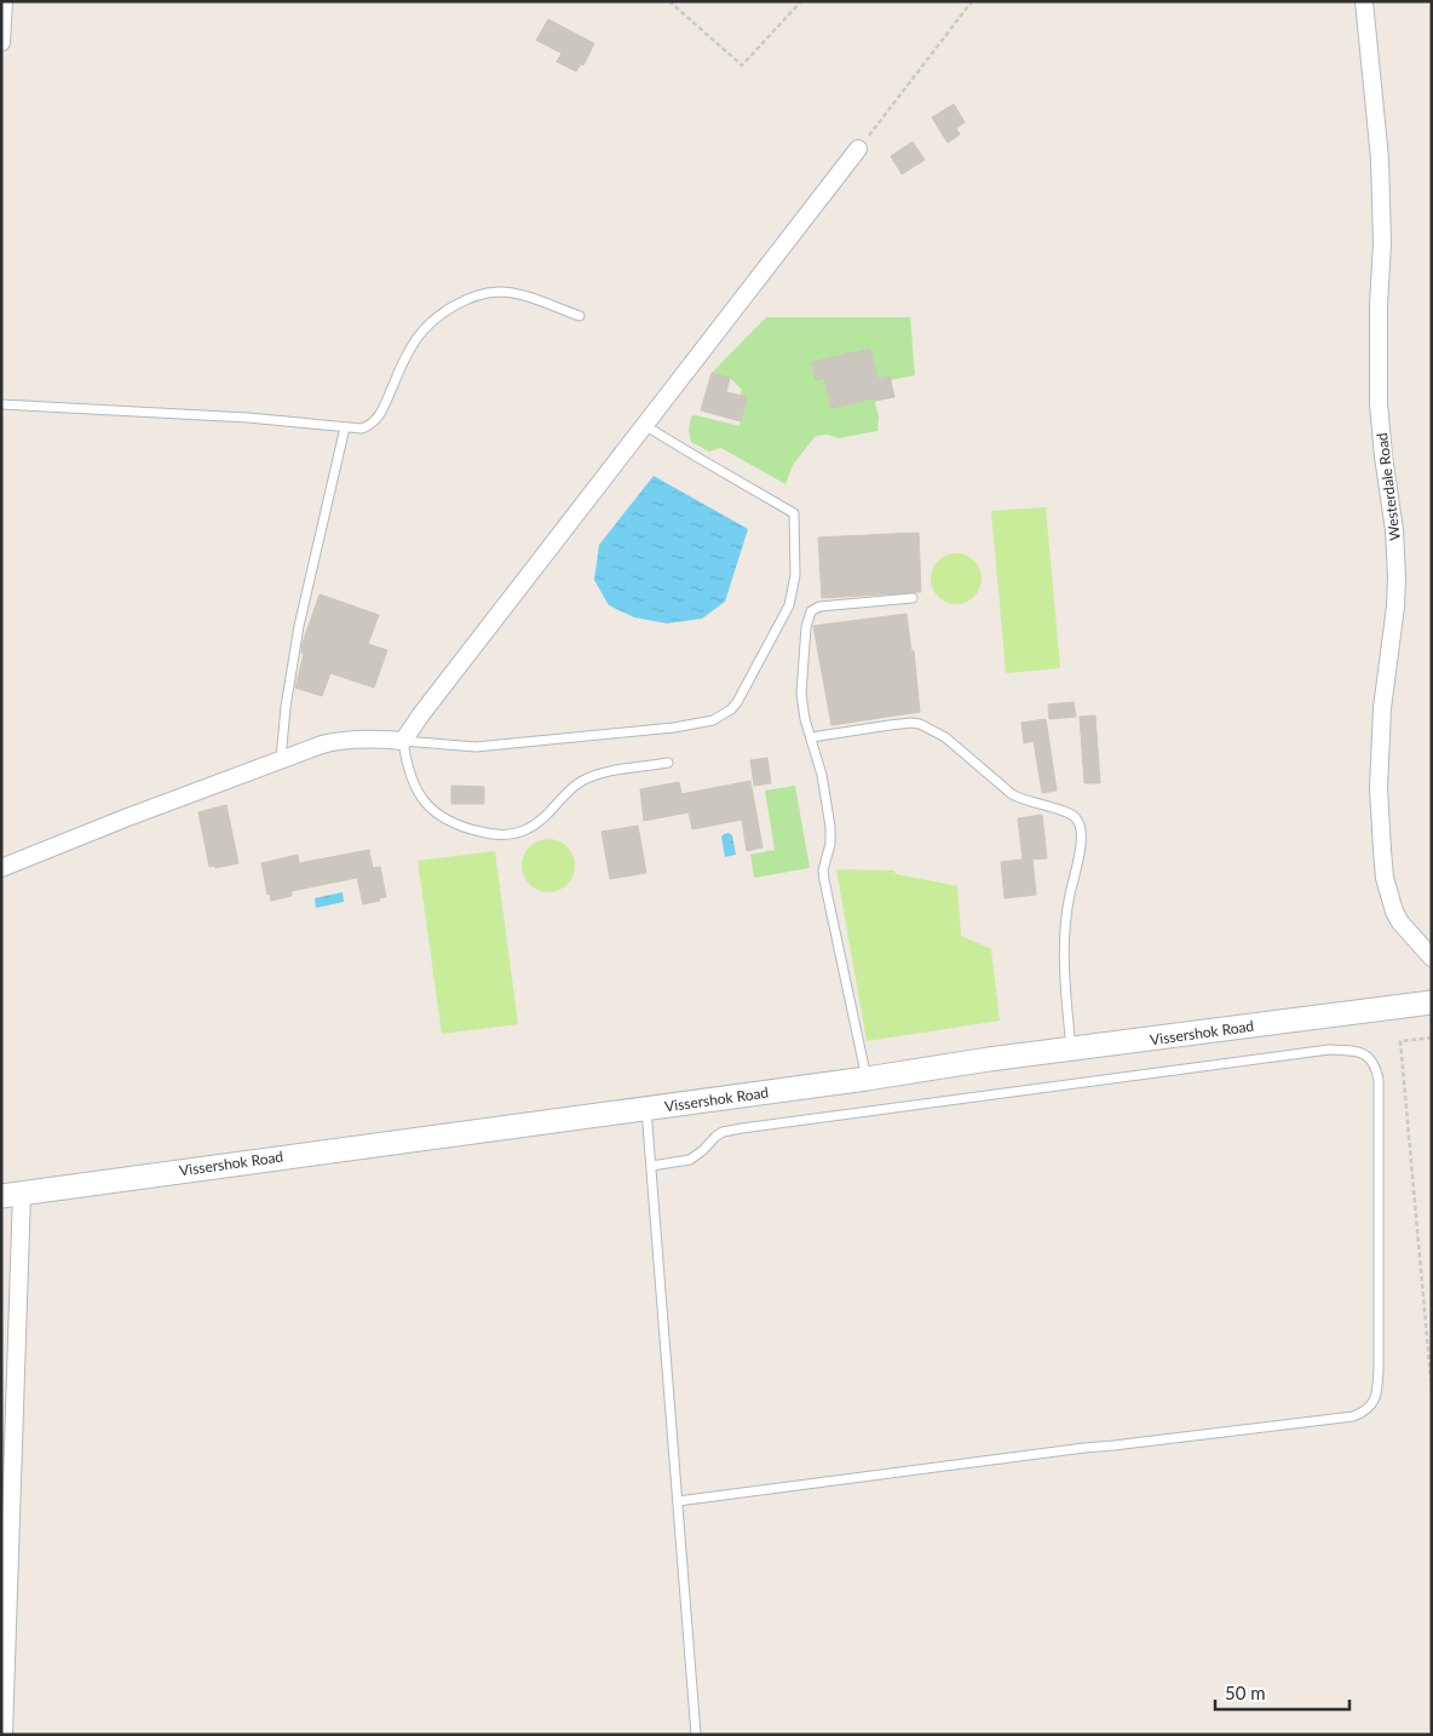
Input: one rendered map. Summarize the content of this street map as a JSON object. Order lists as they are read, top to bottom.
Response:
{
  "streets": {
    "main road": ["Vissershok Road"],
    "street": ["Westerdale Road"]
  },
  "scale_bar": "50 m"
}
